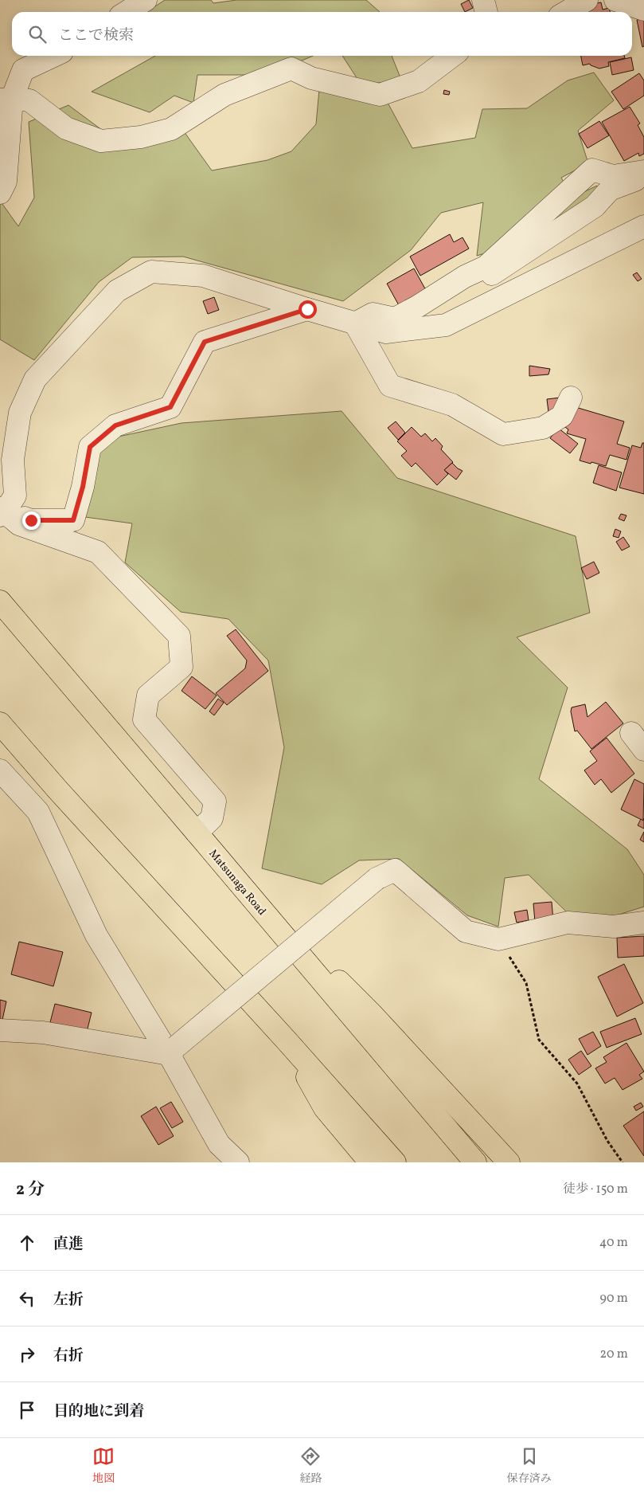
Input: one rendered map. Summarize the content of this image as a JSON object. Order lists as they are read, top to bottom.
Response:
{
  "streets": {
    "highway": ["Matsunaga Road"]
  },
  "page": {
    "search": "ここで検索",
    "heading": ["2 分", "徒歩 · 150 m"],
    "list": [
      ["直進", "40 m"],
      ["左折", "90 m"],
      ["右折", "20 m"],
      "目的地に到着"
    ],
    "nav": ["地図", "経路", "保存済み"]
  }
}
